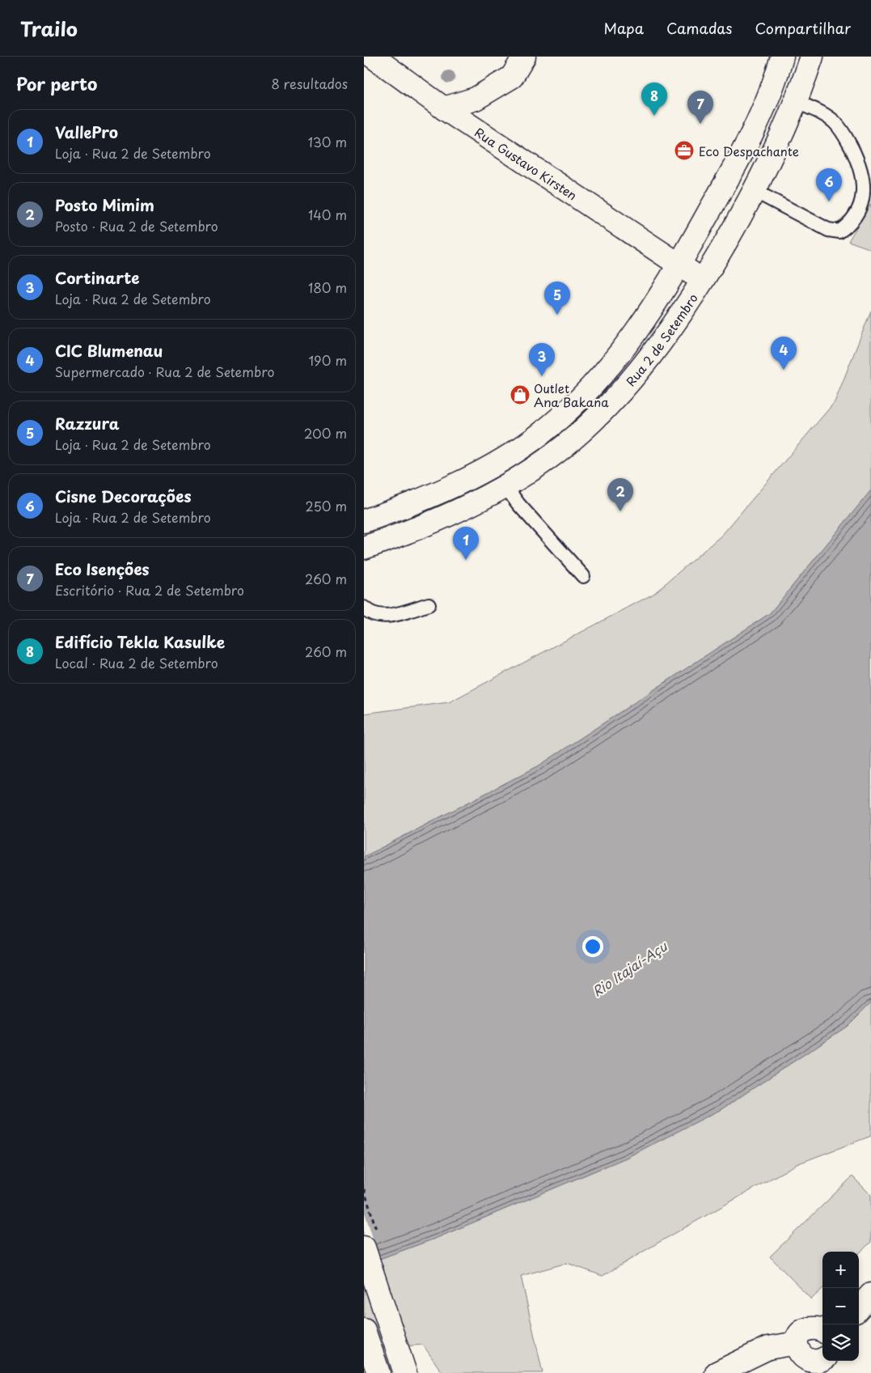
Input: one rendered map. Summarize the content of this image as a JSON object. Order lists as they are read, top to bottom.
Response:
{
  "streets": {
    "main road": ["Rua Gustavo Kirsten", "Rua 2 de Setembro"]
  },
  "crossings": [
    ["Rua Gustavo Kirsten", "Rua 2 de Setembro"]
  ],
  "water": ["Rio Itajaí-Açu"],
  "places": {
    "office": ["Eco Despachante"],
    "shop": ["Outlet Ana Bakana"]
  },
  "page": {
    "header": "Trailo",
    "nav": ["Mapa", "Camadas", "Compartilhar"],
    "heading": ["Por perto", "8 resultados"],
    "pins": [
      "8",
      "7",
      "6",
      "5",
      "4",
      "3",
      "2",
      "1"
    ],
    "list": [
      {
        "mark": "1",
        "name": "VallePro",
        "note": "Loja · Rua 2 de Setembro",
        "value": "130 m"
      },
      {
        "mark": "2",
        "name": "Posto Mimim",
        "note": "Posto · Rua 2 de Setembro",
        "value": "140 m"
      },
      {
        "mark": "3",
        "name": "Cortinarte",
        "note": "Loja · Rua 2 de Setembro",
        "value": "180 m"
      },
      {
        "mark": "4",
        "name": "CIC Blumenau",
        "note": "Supermercado · Rua 2 de Setembro",
        "value": "190 m"
      },
      {
        "mark": "5",
        "name": "Razzura",
        "note": "Loja · Rua 2 de Setembro",
        "value": "200 m"
      },
      {
        "mark": "6",
        "name": "Cisne Decorações",
        "note": "Loja · Rua 2 de Setembro",
        "value": "250 m"
      },
      {
        "mark": "7",
        "name": "Eco Isenções",
        "note": "Escritório · Rua 2 de Setembro",
        "value": "260 m"
      },
      {
        "mark": "8",
        "name": "Edifício Tekla Kasulke",
        "note": "Local · Rua 2 de Setembro",
        "value": "260 m"
      }
    ],
    "map_buttons": ["+", "−"]
  }
}
